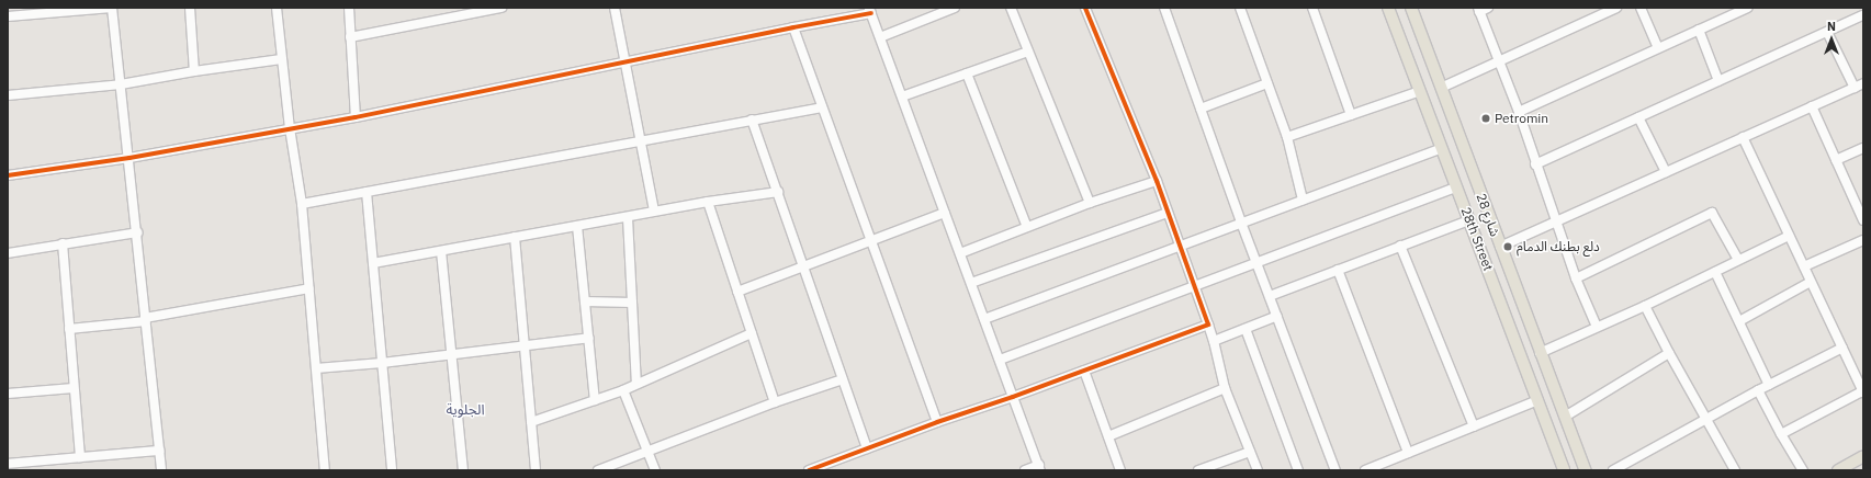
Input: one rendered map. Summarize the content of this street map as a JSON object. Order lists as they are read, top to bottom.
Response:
{
  "streets": {
    "main road": ["شارع 28", "28th Street"]
  },
  "districts": ["الجلوية"],
  "places": ["Petromin", "دلع بطنك الدمام"],
  "north": "top"
}
